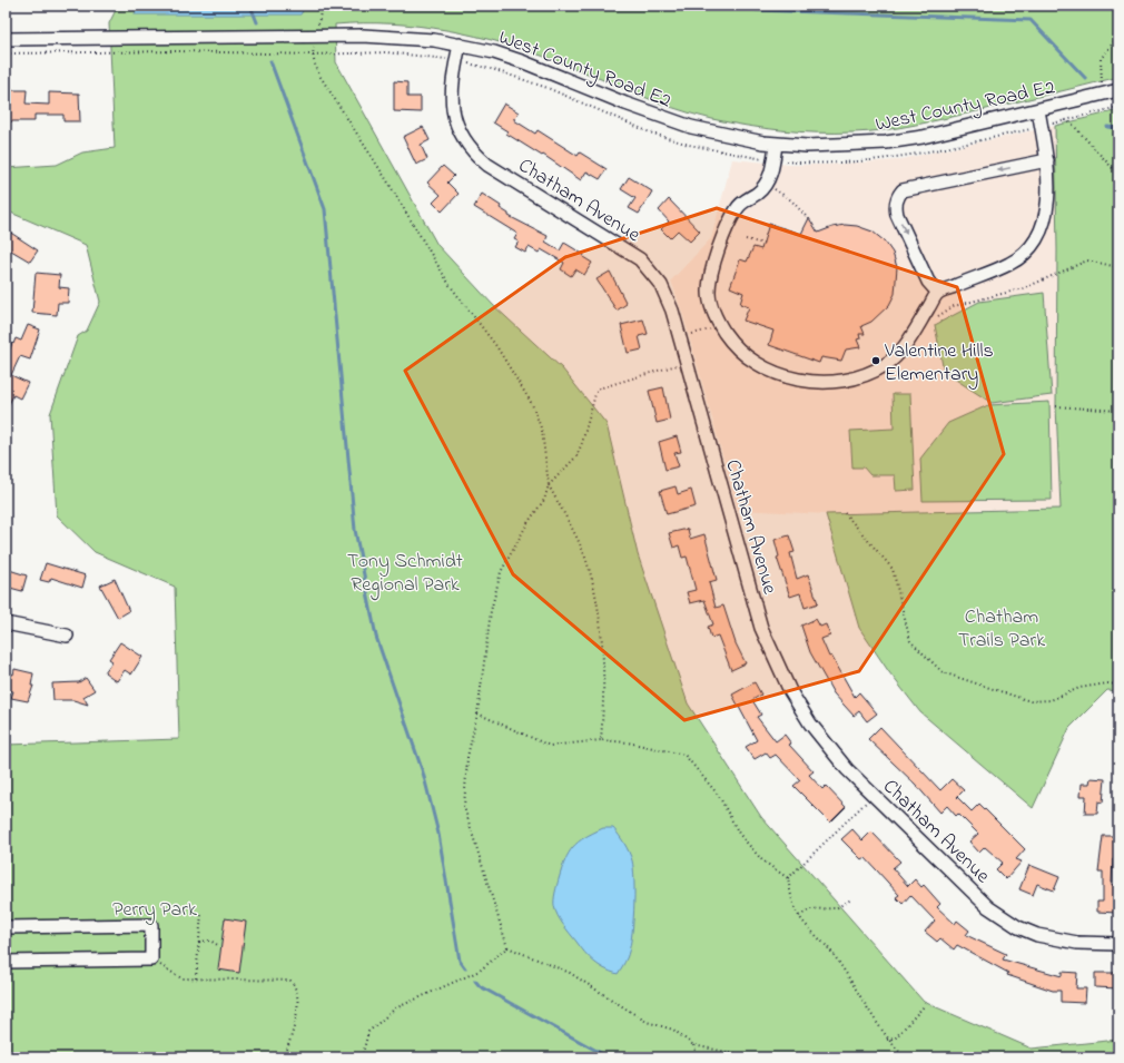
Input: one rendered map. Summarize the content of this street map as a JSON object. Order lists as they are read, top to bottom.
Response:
{
  "streets": {
    "street": ["West County Road E2", "Chatham Avenue"]
  },
  "crossings": [
    ["West County Road E2", "Chatham Avenue"]
  ],
  "parks": ["Tony Schmidt Regional Park", "Chatham Trails Park", "Perry Park"],
  "places": ["Valentine Hills Elementary"]
}
